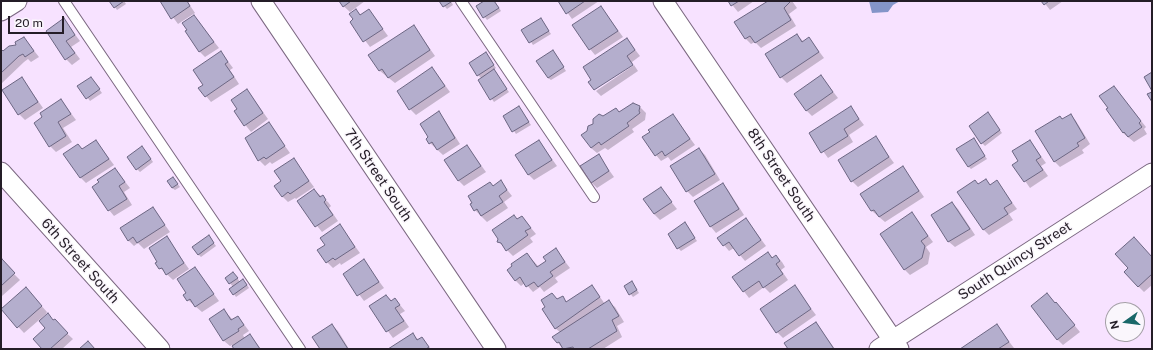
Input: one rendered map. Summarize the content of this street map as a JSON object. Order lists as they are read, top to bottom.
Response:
{
  "streets": {
    "street": [
      "7th Street South",
      "8th Street South",
      "6th Street South",
      "South Quincy Street"
    ]
  },
  "crossings": [
    ["8th Street South", "South Quincy Street"]
  ],
  "scale_bar": "20 m",
  "north": "left"
}
